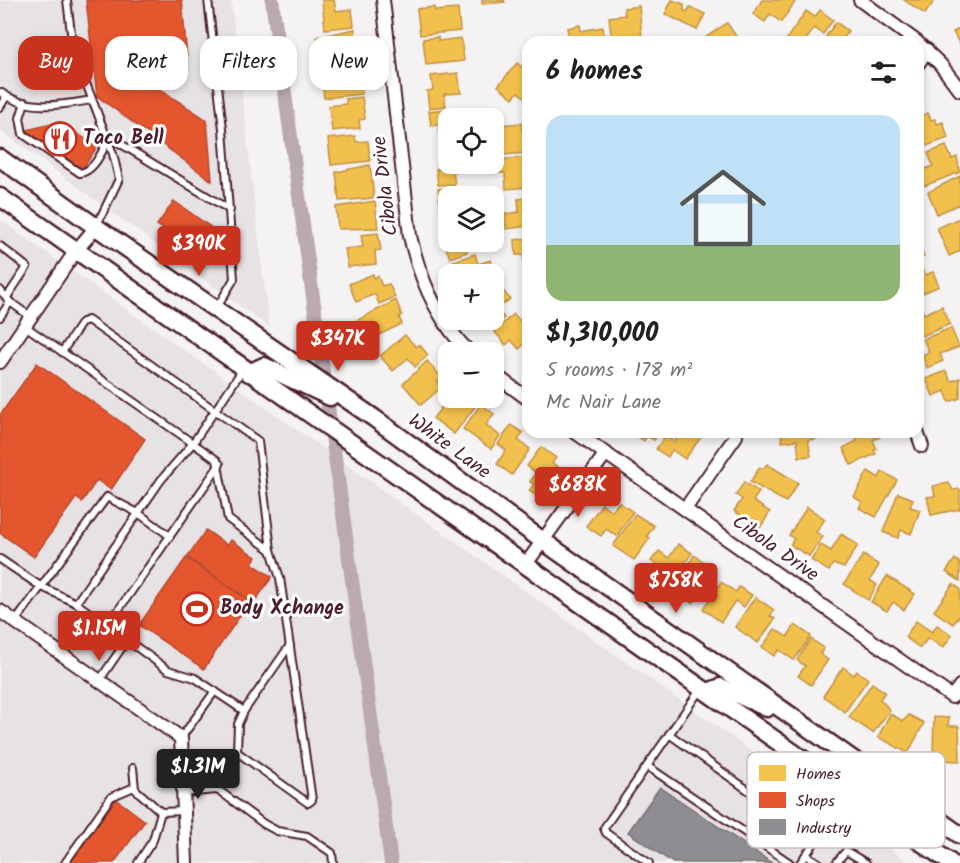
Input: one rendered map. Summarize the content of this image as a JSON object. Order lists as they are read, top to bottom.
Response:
{
  "streets": {
    "main road": ["White Lane"],
    "street": ["Cibola Drive"]
  },
  "places": {
    "restaurant": ["Taco Bell"],
    "sports": ["Body Xchange"]
  },
  "legend": ["Homes", "Shops", "Industry"],
  "page": {
    "chip": [
      "Buy",
      "Rent",
      "Filters",
      "New"
    ],
    "heading": "6 homes",
    "map_buttons": ["+", "−"],
    "list": [
      {
        "name": "$1,310,000",
        "note": "5 rooms · 178 m² · Mc Nair Lane"
      }
    ],
    "price": [
      "$390K",
      "$347K",
      "$688K",
      "$758K",
      "$1.15M",
      "$1.31M"
    ]
  }
}
